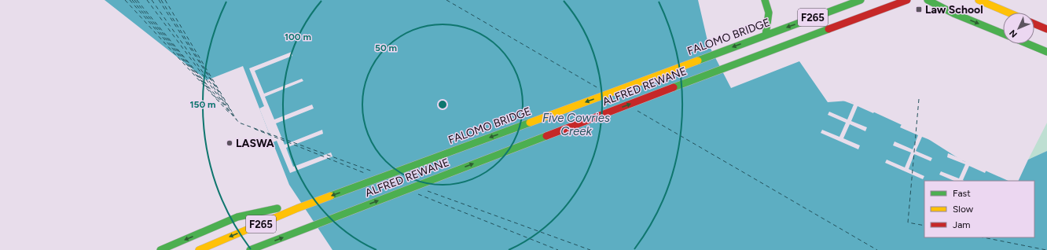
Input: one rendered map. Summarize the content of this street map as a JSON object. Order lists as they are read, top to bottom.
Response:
{
  "streets": {
    "main road": ["F265", "FALOMO BRIDGE", "ALFRED REWANE"]
  },
  "one_way": ["FALOMO BRIDGE", "ALFRED REWANE"],
  "water": ["Five Cowries Creek"],
  "places": {
    "transit": ["Law School"],
    "other": ["LASWA"]
  },
  "legend": ["Fast", "Slow", "Jam"],
  "north": "bottom left",
  "rings": ["100 m", "50 m", "150 m"]
}
